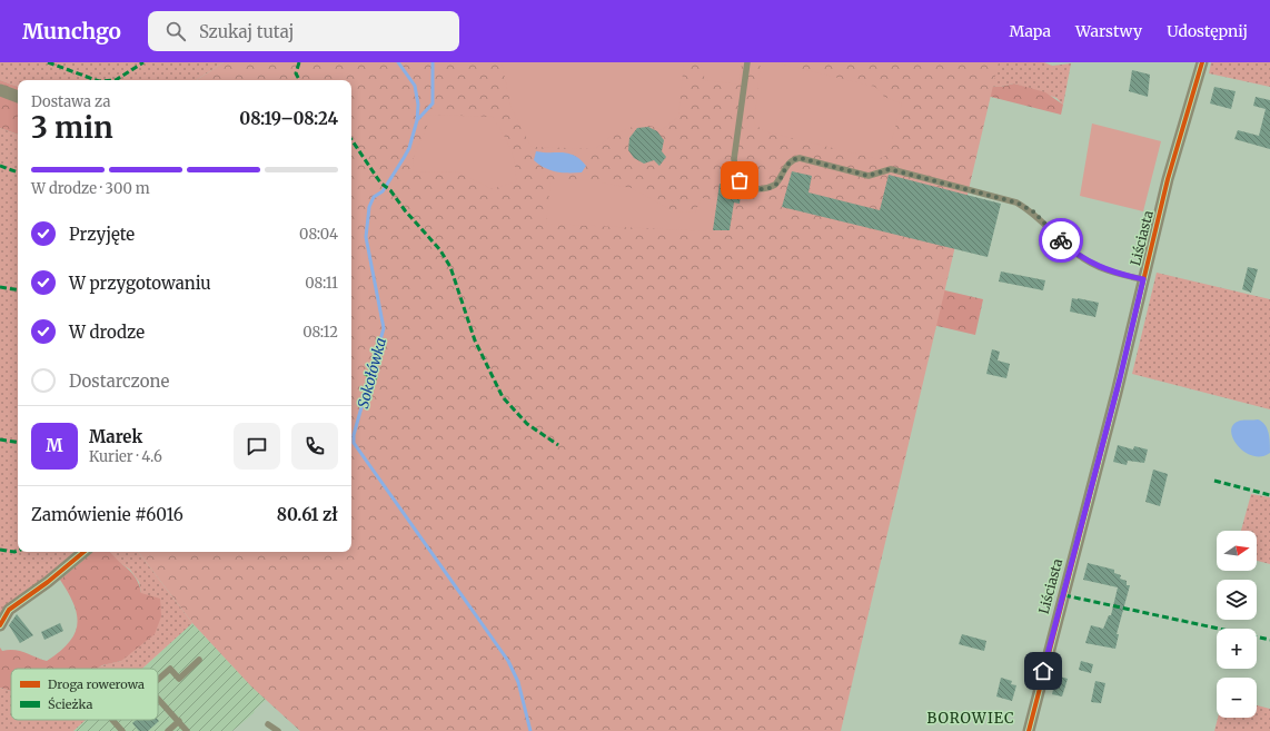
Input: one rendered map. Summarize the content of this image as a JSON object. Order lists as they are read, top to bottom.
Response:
{
  "streets": {
    "street": ["Liściasta"]
  },
  "districts": ["BOROWIEC"],
  "water": ["Sokołówka"],
  "legend": ["Droga rowerowa", "Ścieżka"],
  "north": "right",
  "page": {
    "header": "Munchgo",
    "search": "Szukaj tutaj",
    "nav": ["Mapa", "Warstwy", "Udostępnij"],
    "heading": ["3 min", "Dostawa za", "08:19–08:24"],
    "panel": [
      "Marek",
      "Kurier · 4.6",
      "Zamówienie #6016",
      "80.61 zł"
    ],
    "bar": "W drodze · 300 m",
    "list": [
      ["Przyjęte", "08:04"],
      ["W przygotowaniu", "08:11"],
      ["W drodze", "08:12"],
      "Dostarczone"
    ],
    "round": "M",
    "map_buttons": ["+", "−"]
  }
}
